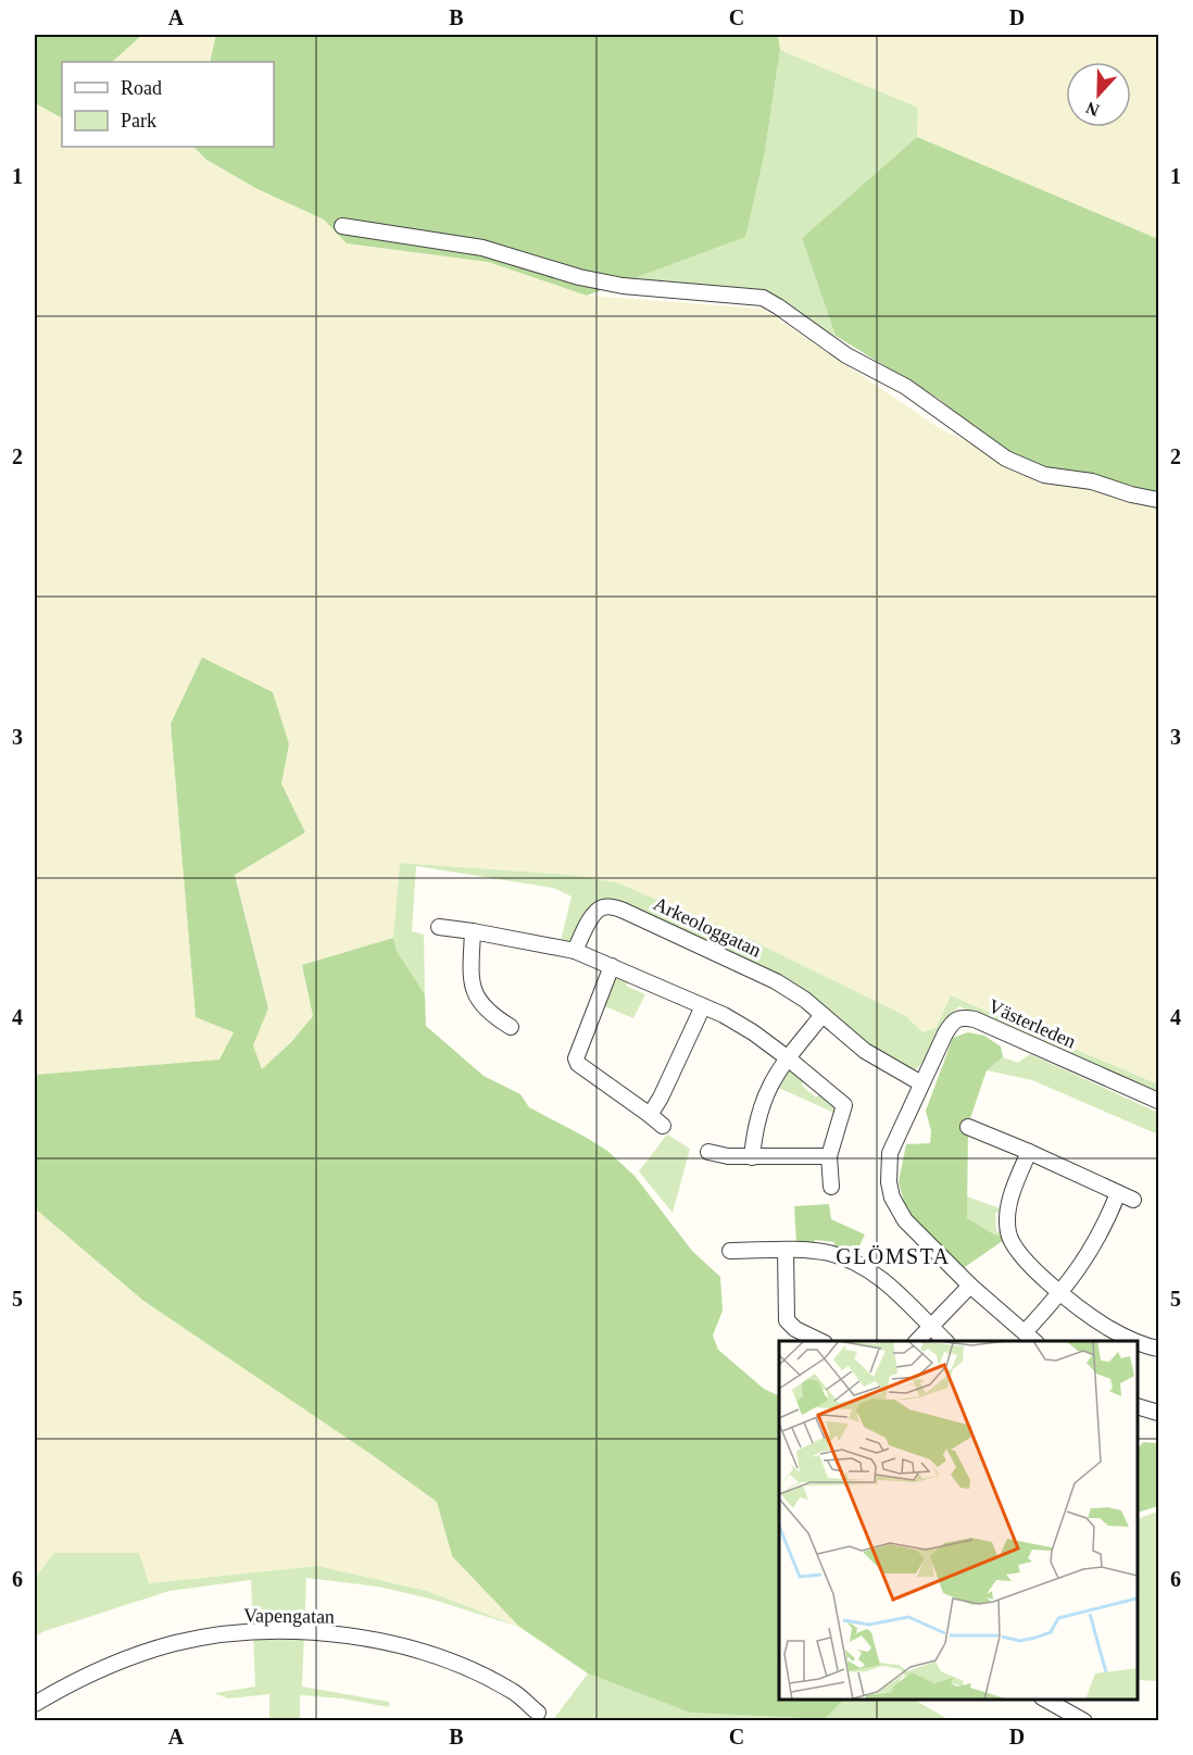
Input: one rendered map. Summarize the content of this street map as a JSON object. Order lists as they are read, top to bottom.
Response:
{
  "streets": {
    "street": ["Arkeologgatan", "Västerleden", "Vapengatan"]
  },
  "crossings": [
    ["Arkeologgatan", "Västerleden"]
  ],
  "districts": ["GLÖMSTA"],
  "legend": ["Road", "Park"],
  "north": "bottom",
  "grid": {
    "columns": [
      "A",
      "B",
      "C",
      "D"
    ],
    "rows": [
      "1",
      "2",
      "3",
      "4",
      "5",
      "6"
    ]
  }
}
